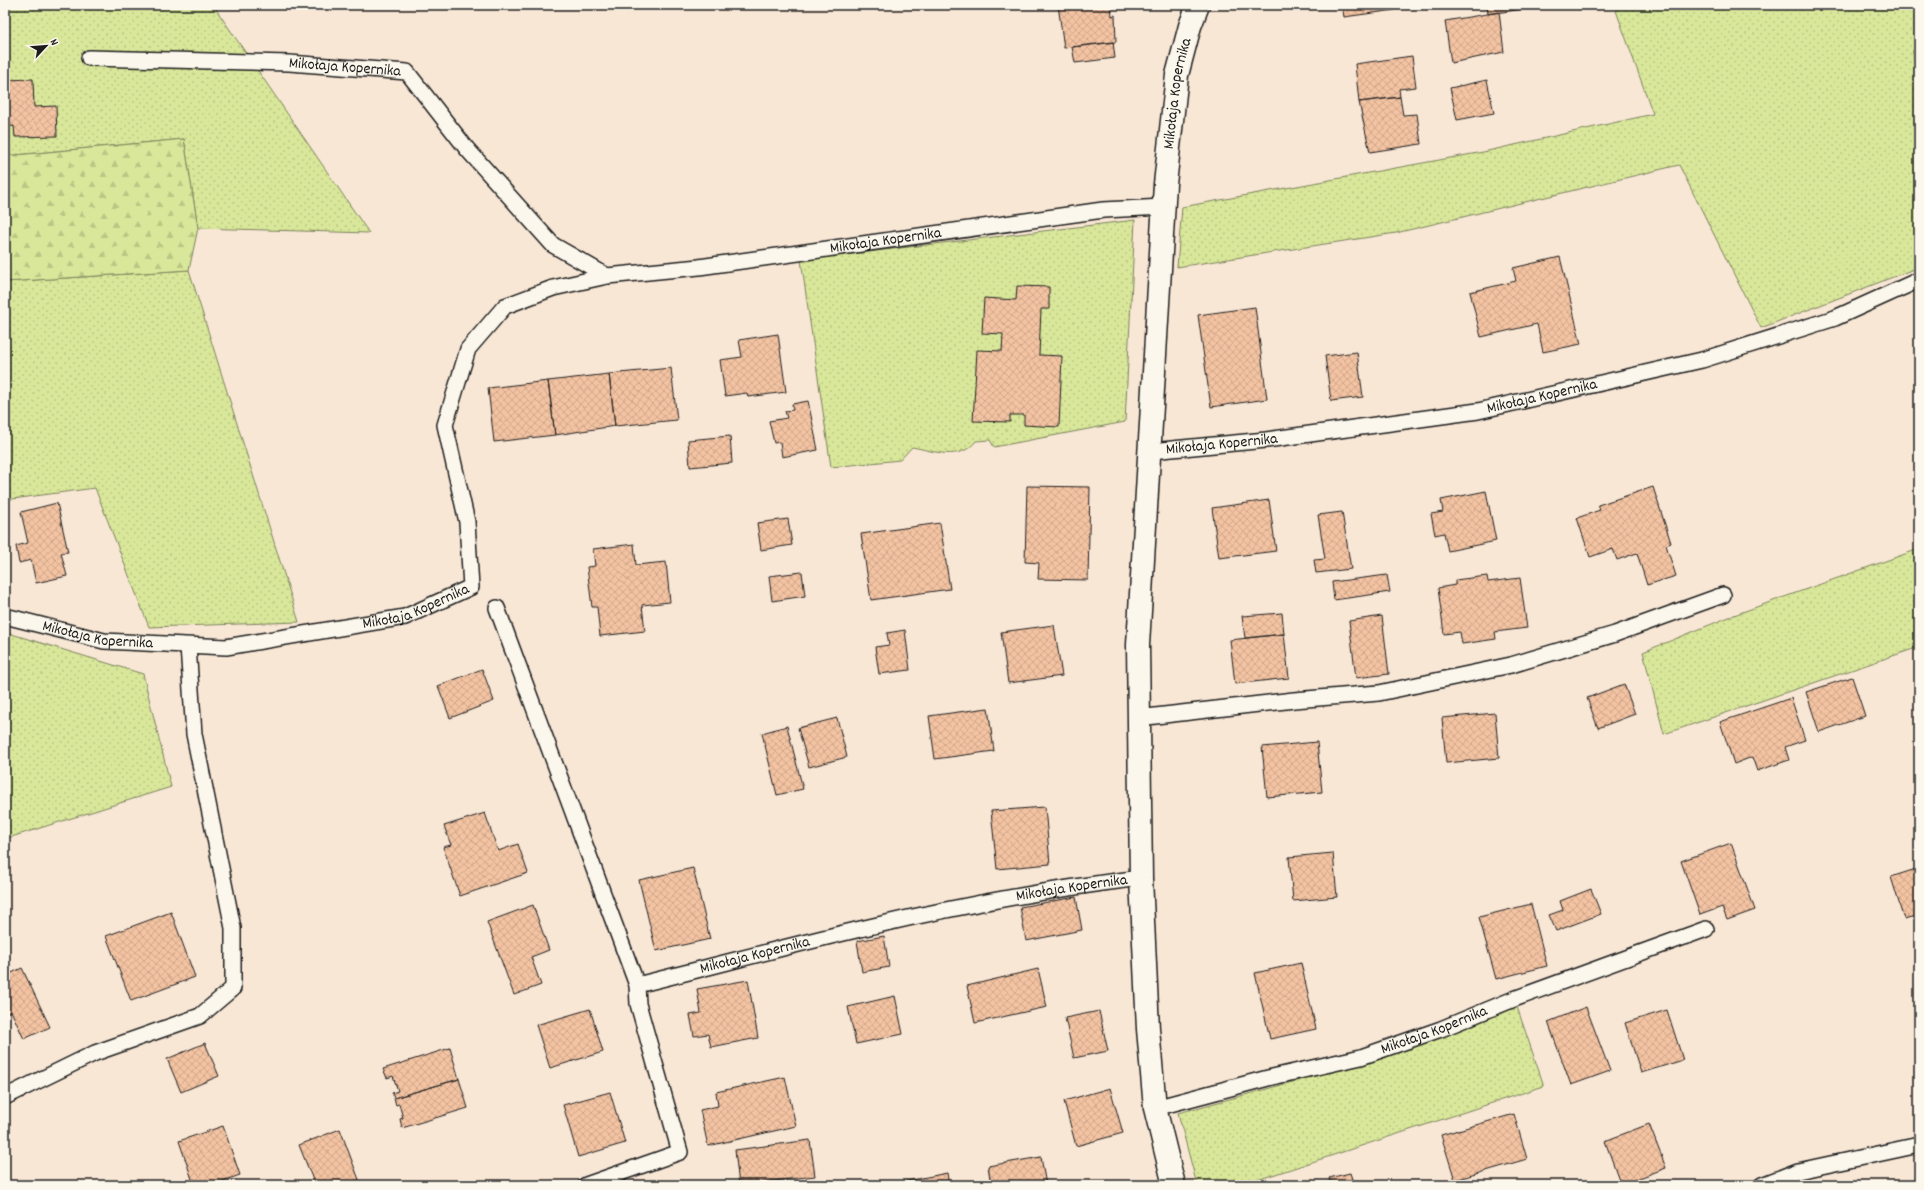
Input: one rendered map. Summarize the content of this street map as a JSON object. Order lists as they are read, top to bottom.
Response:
{
  "streets": {
    "street": ["Mikołaja Kopernika"]
  },
  "north": "top right"
}
